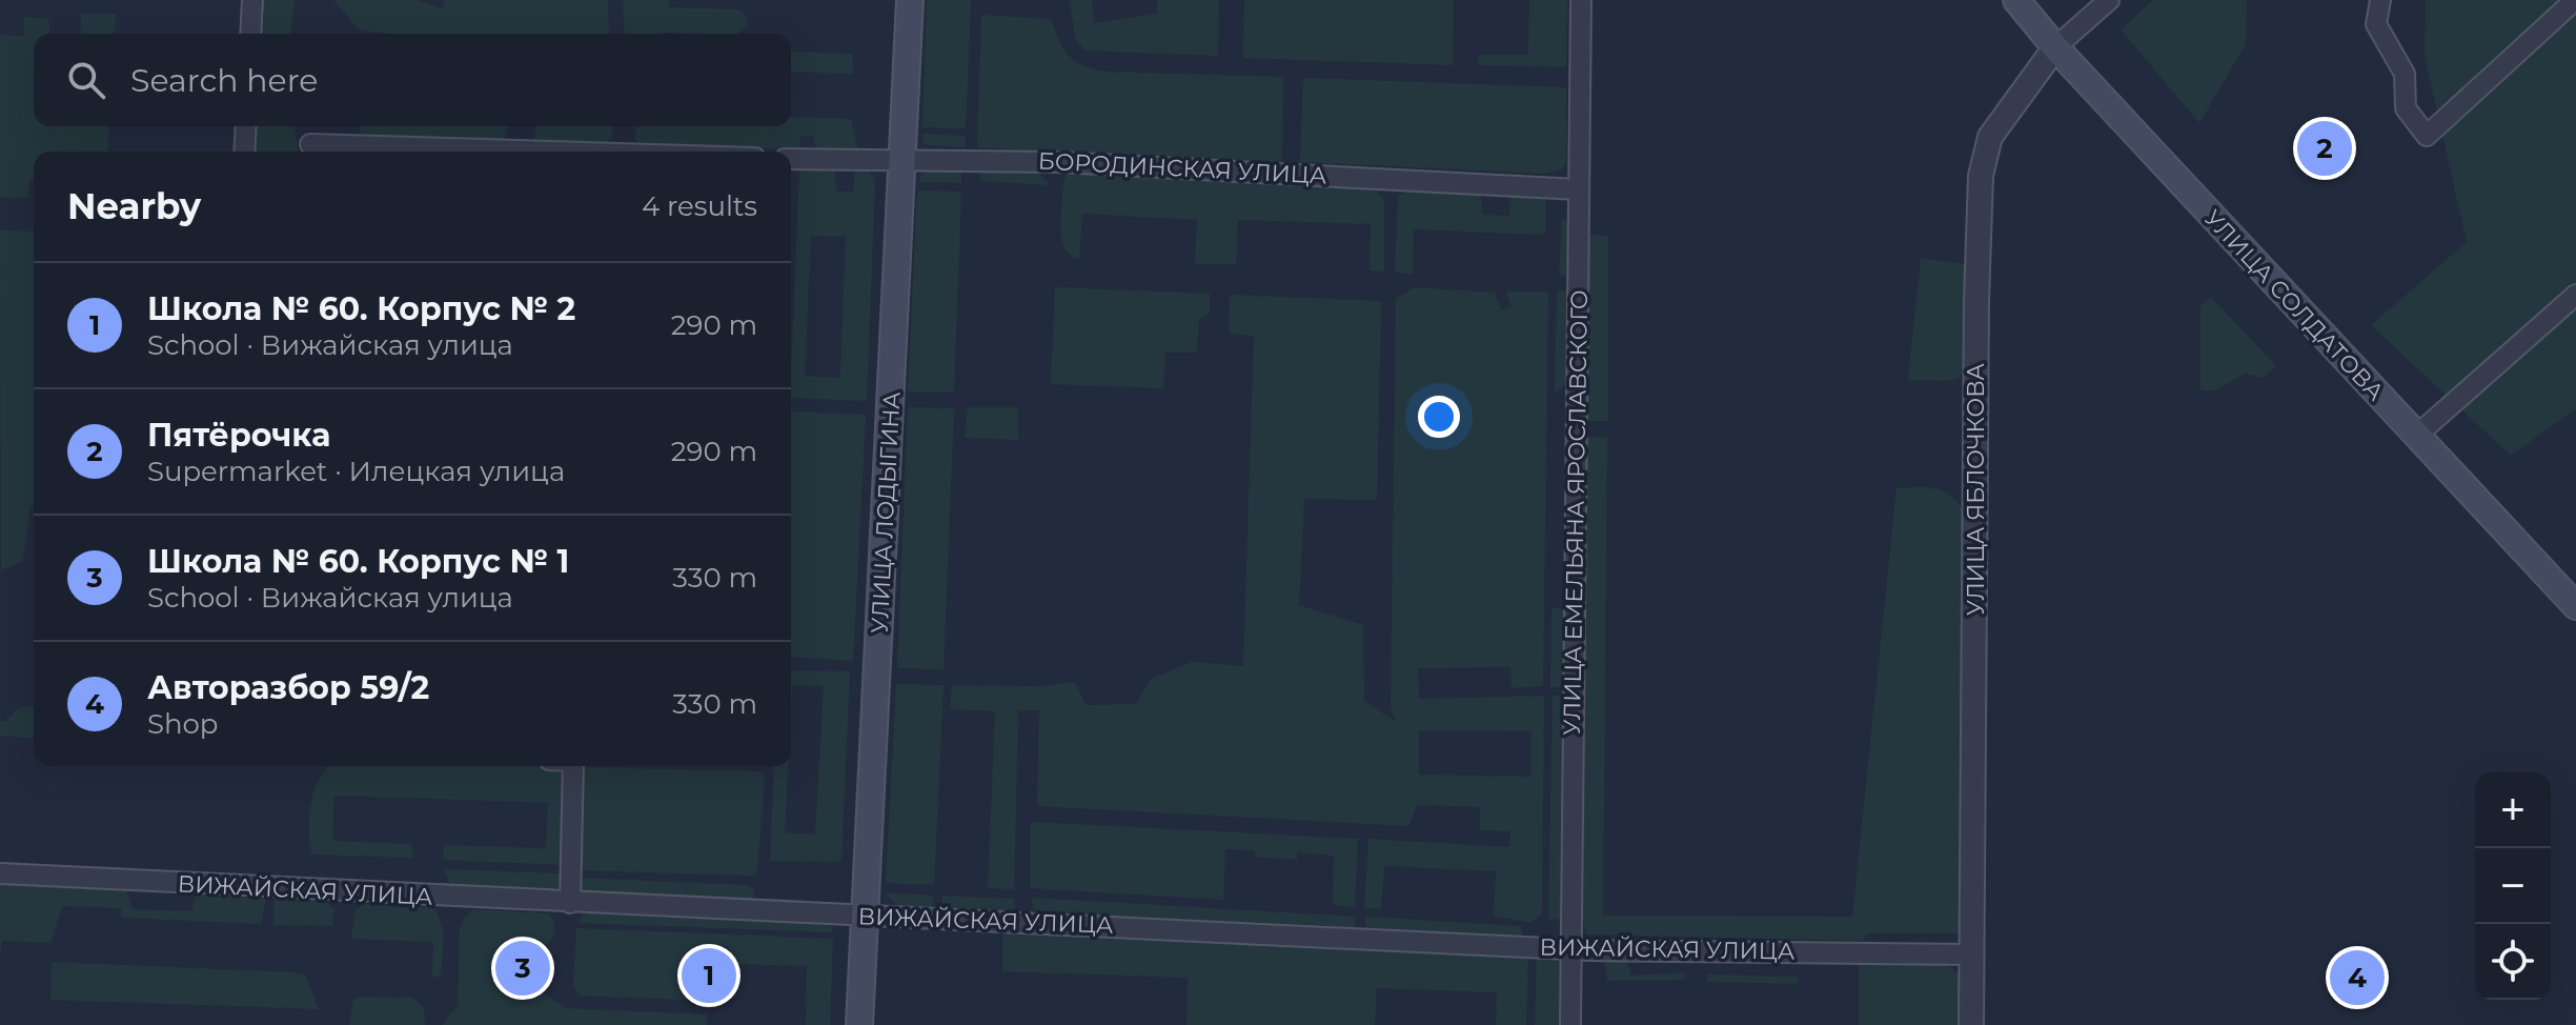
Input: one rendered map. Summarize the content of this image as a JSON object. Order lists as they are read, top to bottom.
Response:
{
  "streets": {
    "main road": ["УЛИЦА СОЛДАТОВА", "УЛИЦА ЛОДЫГИНА"],
    "street": [
      "БОРОДИНСКАЯ УЛИЦА",
      "УЛИЦА ЯБЛОЧКОВА",
      "УЛИЦА ЕМЕЛЬЯНА ЯРОСЛАВСКОГО",
      "ВИЖАЙСКАЯ УЛИЦА"
    ]
  },
  "crossings": [
    ["БОРОДИНСКАЯ УЛИЦА", "УЛИЦА ЛОДЫГИНА"],
    ["БОРОДИНСКАЯ УЛИЦА", "УЛИЦА ЕМЕЛЬЯНА ЯРОСЛАВСКОГО"],
    ["УЛИЦА СОЛДАТОВА", "УЛИЦА ЯБЛОЧКОВА"],
    ["УЛИЦА ЯБЛОЧКОВА", "ВИЖАЙСКАЯ УЛИЦА"],
    ["УЛИЦА ЛОДЫГИНА", "ВИЖАЙСКАЯ УЛИЦА"],
    ["УЛИЦА ЕМЕЛЬЯНА ЯРОСЛАВСКОГО", "ВИЖАЙСКАЯ УЛИЦА"]
  ],
  "page": {
    "search": "Search here",
    "pins": [
      "2",
      "3",
      "1",
      "4"
    ],
    "heading": ["Nearby", "4 results"],
    "list": [
      {
        "mark": "1",
        "name": "Школа № 60. Корпус № 2",
        "note": "School · Вижайская улица",
        "value": "290 m"
      },
      {
        "mark": "2",
        "name": "Пятёрочка",
        "note": "Supermarket · Илецкая улица",
        "value": "290 m"
      },
      {
        "mark": "3",
        "name": "Школа № 60. Корпус № 1",
        "note": "School · Вижайская улица",
        "value": "330 m"
      },
      {
        "mark": "4",
        "name": "Авторазбор 59/2",
        "note": "Shop",
        "value": "330 m"
      }
    ],
    "map_buttons": ["+", "−"]
  }
}
